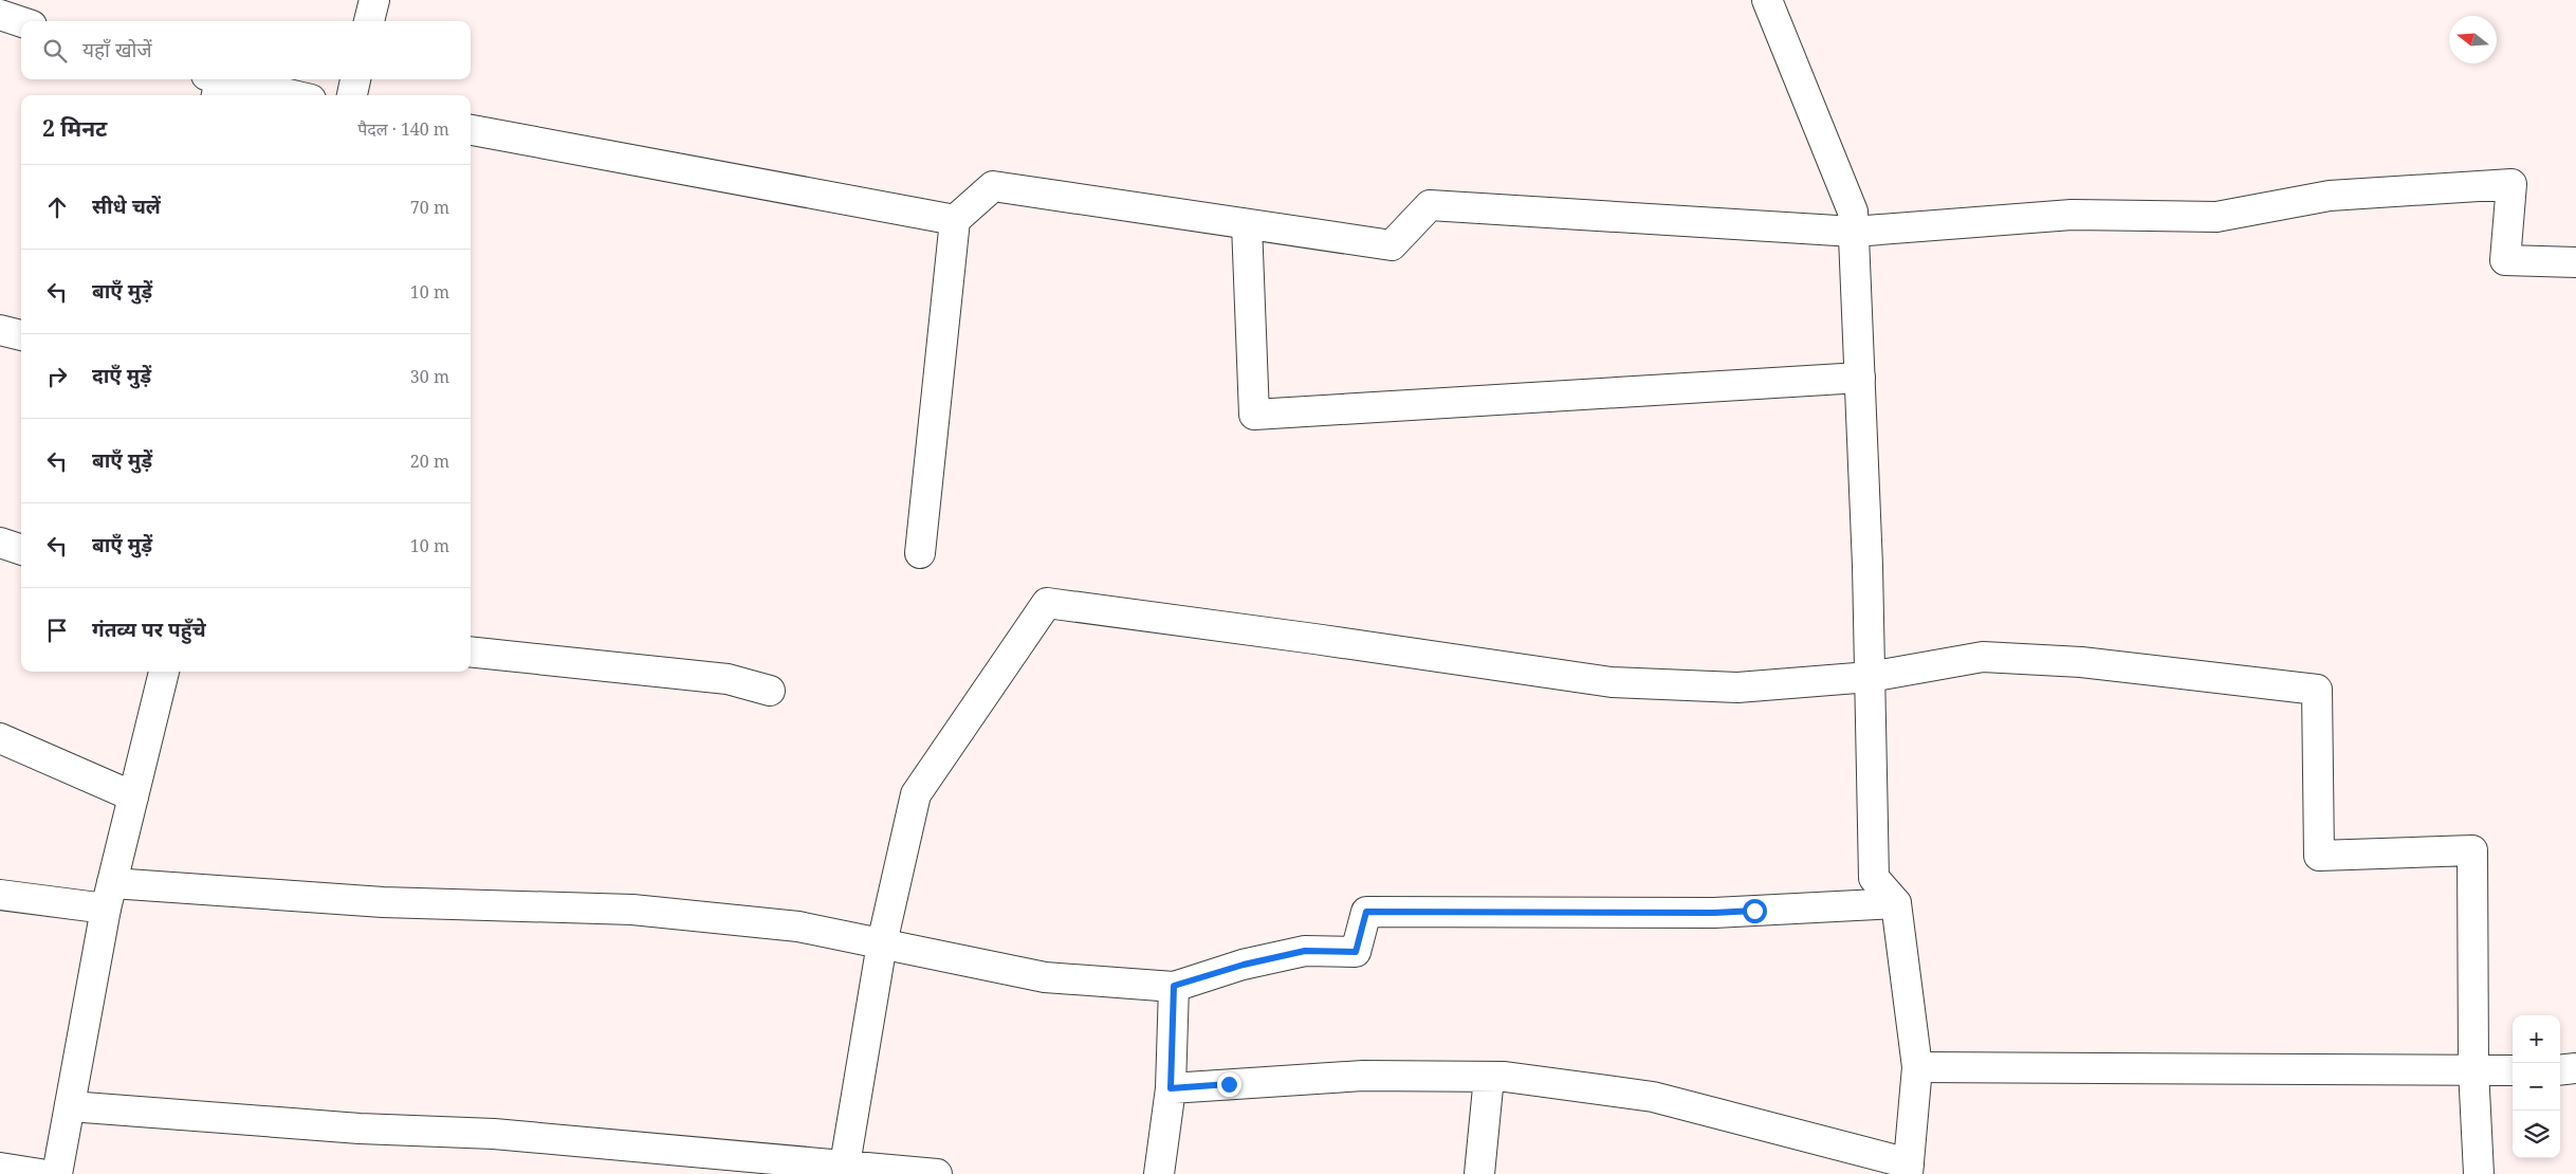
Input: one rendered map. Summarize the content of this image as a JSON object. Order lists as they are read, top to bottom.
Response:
{
  "north": "left",
  "page": {
    "search": "यहाँ खोजें",
    "heading": ["2 मिनट", "पैदल · 140 m"],
    "list": [
      ["सीधे चलें", "70 m"],
      ["बाएँ मुड़ें", "10 m"],
      ["दाएँ मुड़ें", "30 m"],
      ["बाएँ मुड़ें", "20 m"],
      ["बाएँ मुड़ें", "10 m"],
      "गंतव्य पर पहुँचे"
    ],
    "map_buttons": ["+", "−"]
  }
}
